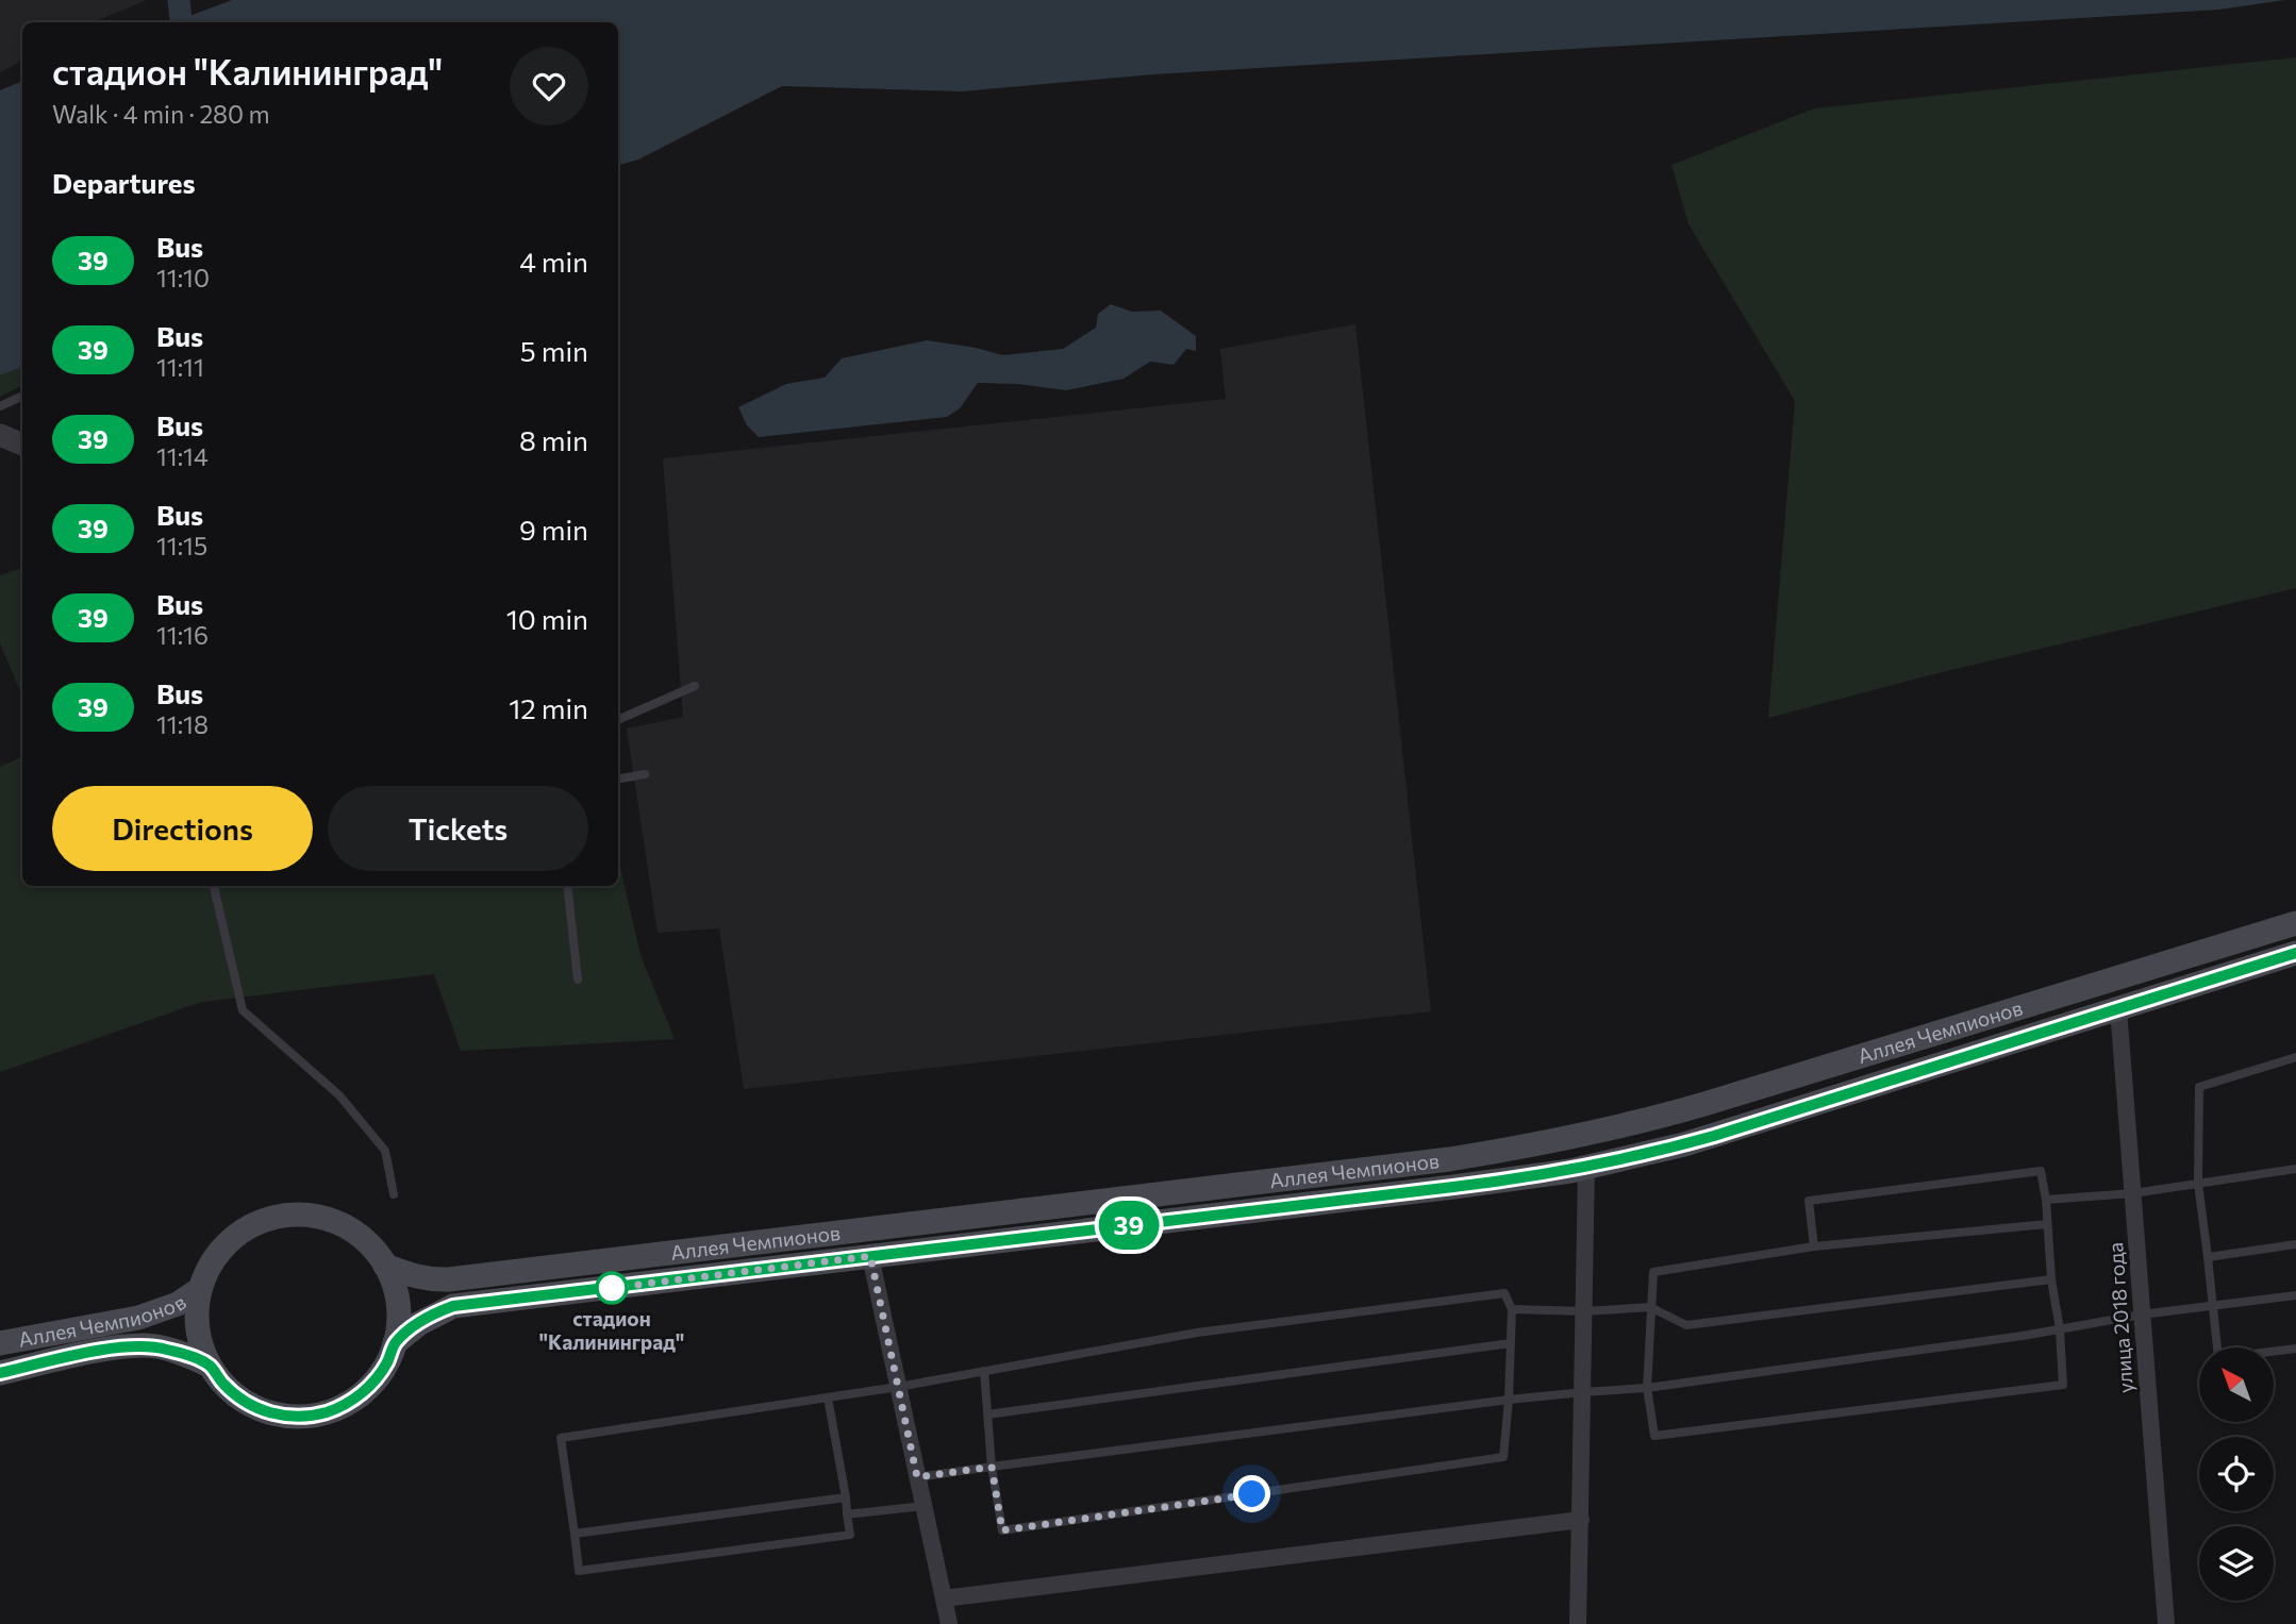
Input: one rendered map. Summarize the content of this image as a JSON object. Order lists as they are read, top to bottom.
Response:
{
  "streets": {
    "main road": ["Аллея Чемпионов"],
    "street": ["улица 2018 года"]
  },
  "crossings": [
    ["Аллея Чемпионов", "улица 2018 года"]
  ],
  "places": ["стадион \"Калининград\""],
  "lines": ["bus line 39"],
  "north": "top left",
  "page": {
    "on_map": "39",
    "heading": [
      ["стадион \"Калининград\"", "Walk · 4 min · 280 m"],
      "Departures"
    ],
    "list": [
      {
        "mark": "39",
        "name": "Bus",
        "note": "11:10",
        "value": "4 min"
      },
      {
        "mark": "39",
        "name": "Bus",
        "note": "11:11",
        "value": "5 min"
      },
      {
        "mark": "39",
        "name": "Bus",
        "note": "11:14",
        "value": "8 min"
      },
      {
        "mark": "39",
        "name": "Bus",
        "note": "11:15",
        "value": "9 min"
      },
      {
        "mark": "39",
        "name": "Bus",
        "note": "11:16",
        "value": "10 min"
      },
      {
        "mark": "39",
        "name": "Bus",
        "note": "11:18",
        "value": "12 min"
      }
    ],
    "buttons": ["Directions", "Tickets"]
  }
}
